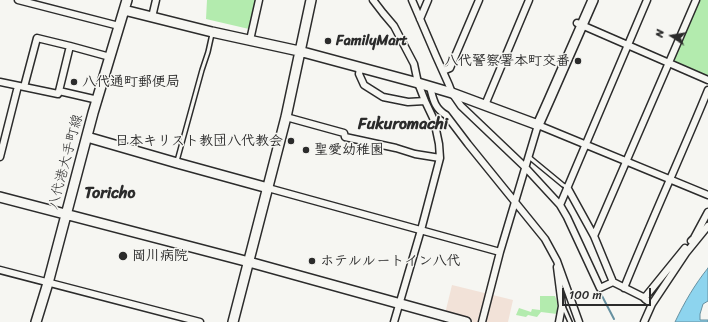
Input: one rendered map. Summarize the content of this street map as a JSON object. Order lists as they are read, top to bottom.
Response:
{
  "streets": {
    "street": ["八代港大手町線"]
  },
  "districts": ["Fukuromachi", "Toricho"],
  "places": [
    "FamilyMart",
    "八代警察署本町交番",
    "八代通町郵便局",
    "日本キリスト教団八代教会",
    "聖愛幼稚園",
    "岡川病院",
    "ホテルルートイン八代"
  ],
  "scale_bar": "100 m",
  "north": "left"
}
